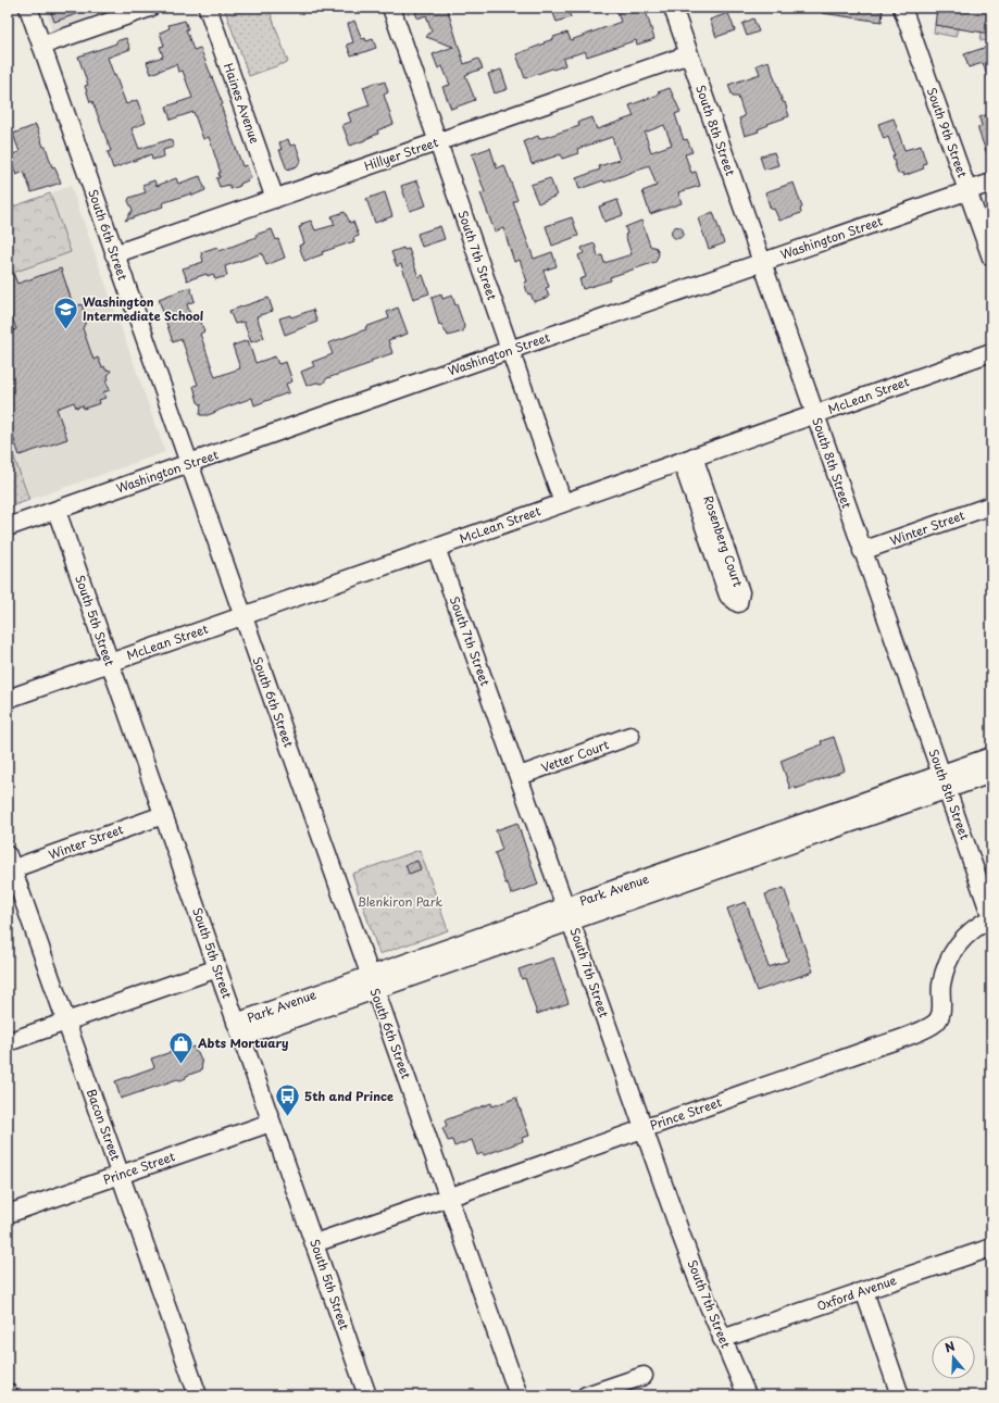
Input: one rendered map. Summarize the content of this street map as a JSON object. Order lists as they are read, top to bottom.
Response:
{
  "streets": {
    "street": [
      "Haines Avenue",
      "South 8th Street",
      "South 9th Street",
      "Hillyer Street",
      "South 6th Street",
      "Washington Street",
      "South 7th Street",
      "McLean Street",
      "Winter Street",
      "Rosenberg Court",
      "South 5th Street",
      "Vetter Court",
      "Park Avenue",
      "Prince Street",
      "Bacon Street",
      "Oxford Avenue"
    ]
  },
  "crossings": [
    ["Haines Avenue", "Hillyer Street"],
    ["South 8th Street", "Hillyer Street"],
    ["South 8th Street", "Washington Street"],
    ["South 8th Street", "McLean Street"],
    ["South 8th Street", "Winter Street"],
    ["South 8th Street", "Park Avenue"],
    ["South 8th Street", "Prince Street"],
    ["South 9th Street", "Washington Street"],
    ["Hillyer Street", "South 6th Street"],
    ["Hillyer Street", "South 7th Street"],
    ["South 6th Street", "Washington Street"],
    ["South 6th Street", "McLean Street"],
    ["South 6th Street", "Park Avenue"],
    ["South 6th Street", "Prince Street"],
    ["Washington Street", "South 7th Street"],
    ["Washington Street", "South 5th Street"],
    ["South 7th Street", "McLean Street"],
    ["South 7th Street", "Vetter Court"],
    ["South 7th Street", "Park Avenue"],
    ["South 7th Street", "Prince Street"],
    ["South 7th Street", "Oxford Avenue"],
    ["McLean Street", "Rosenberg Court"],
    ["McLean Street", "South 5th Street"],
    ["Winter Street", "South 5th Street"],
    ["Winter Street", "Bacon Street"],
    ["South 5th Street", "Park Avenue"],
    ["South 5th Street", "Prince Street"],
    ["Prince Street", "Bacon Street"]
  ],
  "parks": ["Blenkiron Park"],
  "places": {
    "school or university": ["Washington Intermediate School"],
    "shop": ["Abts Mortuary"],
    "bus stop": ["5th and Prince"]
  },
  "north": "top"
}
